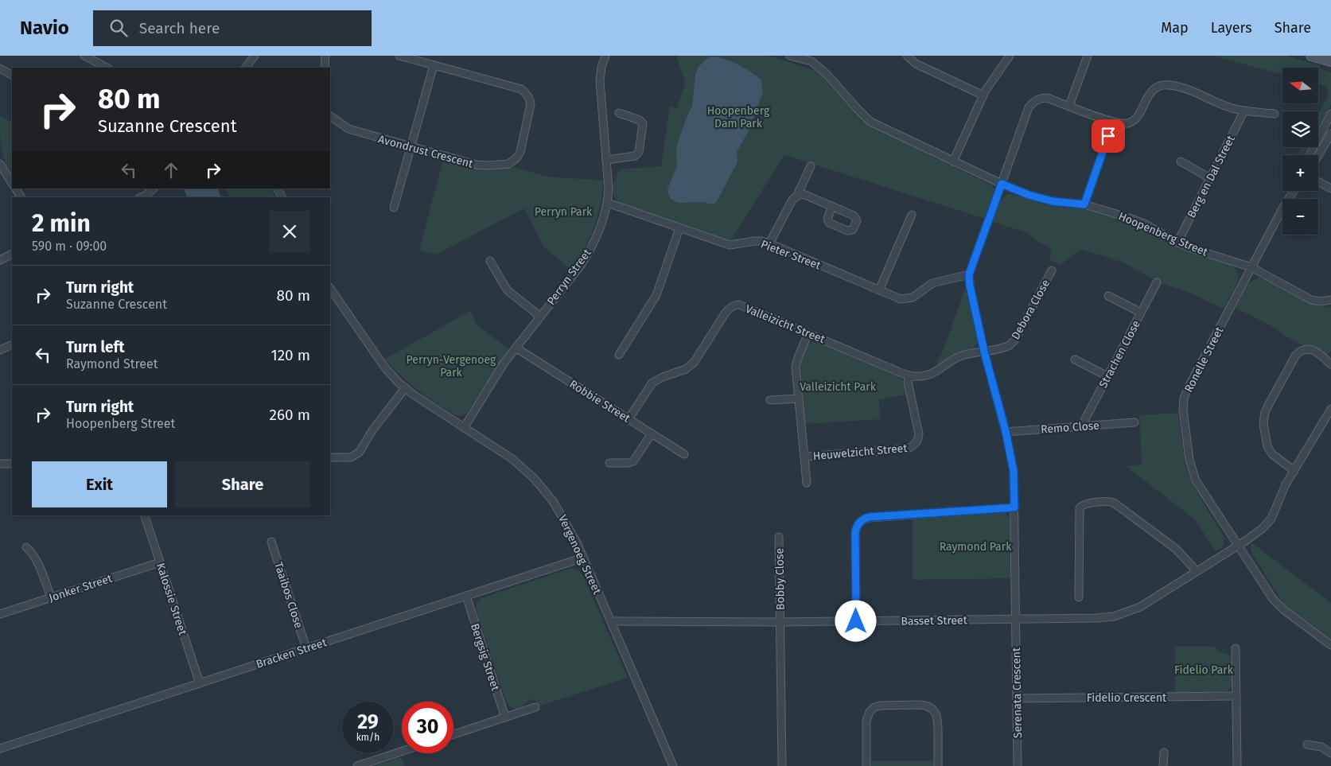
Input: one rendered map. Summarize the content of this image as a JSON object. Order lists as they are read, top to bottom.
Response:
{
  "streets": {
    "street": [
      "Avondrust Crescent",
      "Berg en Dal Street",
      "Hoopenberg Street",
      "Pieter Street",
      "Perryn Street",
      "Debora Close",
      "Valleizicht Street",
      "Strachen Close",
      "Ronelle Street",
      "Robbie Street",
      "Remo Close",
      "Heuwelzicht Street",
      "Vergenoeg Street",
      "Bobby Close",
      "Jonker Street",
      "Taaibos Close",
      "Kalossie Street",
      "Basset Street",
      "Bracken Street",
      "Bergsig Street",
      "Serenata Crescent",
      "Fidelio Crescent"
    ]
  },
  "crossings": [
    ["Berg en Dal Street", "Hoopenberg Street"],
    ["Hoopenberg Street", "Ronelle Street"],
    ["Pieter Street", "Perryn Street"],
    ["Pieter Street", "Serenata Crescent"],
    ["Perryn Street", "Robbie Street"],
    ["Perryn Street", "Vergenoeg Street"],
    ["Debora Close", "Valleizicht Street"],
    ["Debora Close", "Serenata Crescent"],
    ["Valleizicht Street", "Robbie Street"],
    ["Valleizicht Street", "Heuwelzicht Street"],
    ["Valleizicht Street", "Serenata Crescent"],
    ["Strachen Close", "Remo Close"],
    ["Ronelle Street", "Basset Street"],
    ["Remo Close", "Serenata Crescent"],
    ["Vergenoeg Street", "Basset Street"],
    ["Vergenoeg Street", "Bracken Street"],
    ["Bobby Close", "Basset Street"],
    ["Jonker Street", "Kalossie Street"],
    ["Taaibos Close", "Bracken Street"],
    ["Kalossie Street", "Bracken Street"],
    ["Basset Street", "Serenata Crescent"],
    ["Bracken Street", "Bergsig Street"],
    ["Serenata Crescent", "Fidelio Crescent"]
  ],
  "parks": [
    "Hoopenberg Dam Park",
    "Perryn Park",
    "Perryn-Vergenoeg Park",
    "Valleizicht Park",
    "Raymond Park",
    "Fidelio Park"
  ],
  "north": "left",
  "page": {
    "header": "Navio",
    "search": "Search here",
    "nav": ["Map", "Layers", "Share"],
    "map_buttons": ["+", "−"],
    "turn": ["80 m", "Suzanne Crescent"],
    "heading": ["2 min", "590 m · 09:00"],
    "list": [
      {
        "name": "Turn right",
        "note": "Suzanne Crescent",
        "value": "80 m"
      },
      {
        "name": "Turn left",
        "note": "Raymond Street",
        "value": "120 m"
      },
      {
        "name": "Turn right",
        "note": "Hoopenberg Street",
        "value": "260 m"
      }
    ],
    "buttons": ["Exit", "Share"],
    "speed": "29 km/h",
    "limit": "30"
  }
}
